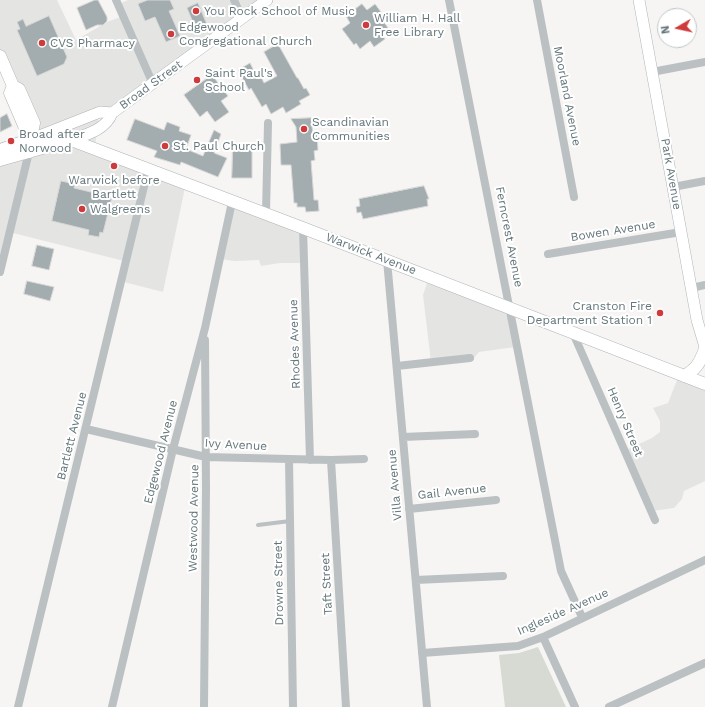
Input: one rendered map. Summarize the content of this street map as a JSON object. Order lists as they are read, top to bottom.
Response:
{
  "streets": {
    "main road": ["Broad Street", "Park Avenue", "Warwick Avenue"],
    "street": [
      "Moorland Avenue",
      "Bowen Avenue",
      "Ferncrest Avenue",
      "Rhodes Avenue",
      "Henry Street",
      "Bartlett Avenue",
      "Ivy Avenue",
      "Edgewood Avenue",
      "Villa Avenue",
      "Gail Avenue",
      "Westwood Avenue",
      "Drowne Street",
      "Taft Street",
      "Ingleside Avenue"
    ]
  },
  "crossings": [
    ["Broad Street", "Warwick Avenue"],
    ["Park Avenue", "Bowen Avenue"],
    ["Ferncrest Avenue", "Warwick Avenue"],
    ["Ferncrest Avenue", "Ingleside Avenue"],
    ["Warwick Avenue", "Rhodes Avenue"],
    ["Warwick Avenue", "Henry Street"],
    ["Warwick Avenue", "Bartlett Avenue"],
    ["Warwick Avenue", "Edgewood Avenue"],
    ["Warwick Avenue", "Villa Avenue"],
    ["Rhodes Avenue", "Ivy Avenue"],
    ["Bartlett Avenue", "Ivy Avenue"],
    ["Ivy Avenue", "Edgewood Avenue"],
    ["Ivy Avenue", "Westwood Avenue"],
    ["Ivy Avenue", "Drowne Street"],
    ["Ivy Avenue", "Taft Street"],
    ["Edgewood Avenue", "Westwood Avenue"],
    ["Villa Avenue", "Gail Avenue"],
    ["Villa Avenue", "Ingleside Avenue"]
  ],
  "places": [
    "You Rock School of Music",
    "William H. Hall Free Library",
    "Edgewood Congregational Church",
    "CVS Pharmacy",
    "Saint Paul's School",
    "Scandinavian Communities",
    "Broad after Norwood",
    "St. Paul Church",
    "Warwick before Bartlett",
    "Walgreens",
    "Cranston Fire Department Station 1"
  ],
  "north": "left"
}
